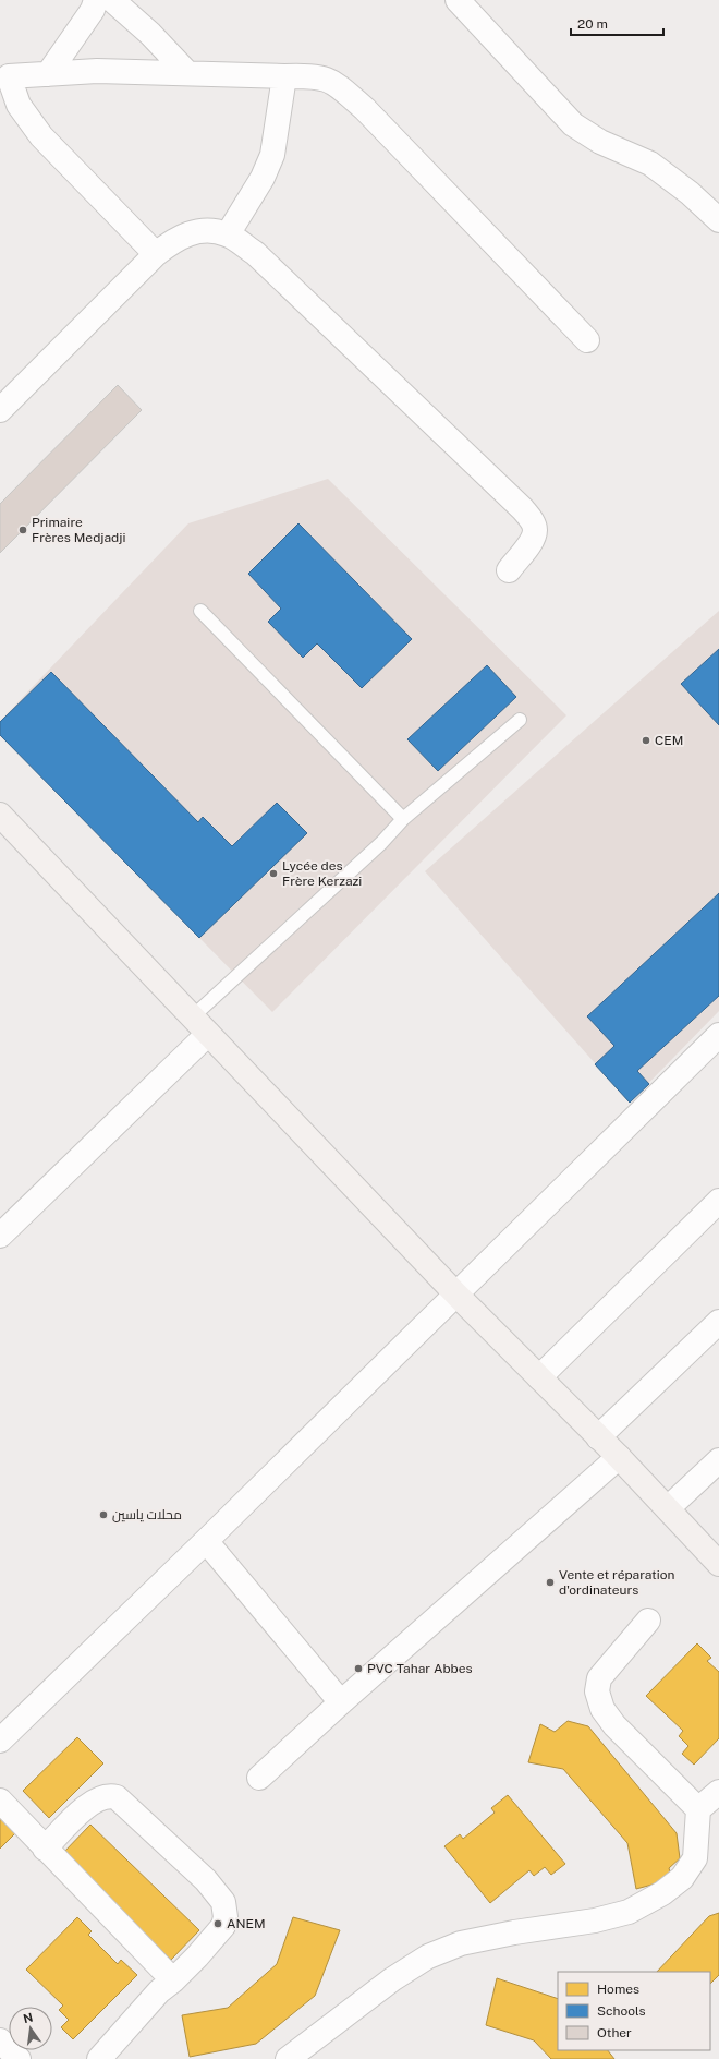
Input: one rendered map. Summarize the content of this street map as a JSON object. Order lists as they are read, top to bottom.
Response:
{
  "places": [
    "Primaire Frères Medjadji",
    "CEM",
    "Lycée des Frère Kerzazi",
    "محلات ياسين",
    "Vente et réparation d'ordinateurs",
    "PVC Tahar Abbes",
    "ANEM"
  ],
  "legend": ["Homes", "Schools", "Other"],
  "scale_bar": "20 m",
  "north": "top"
}
